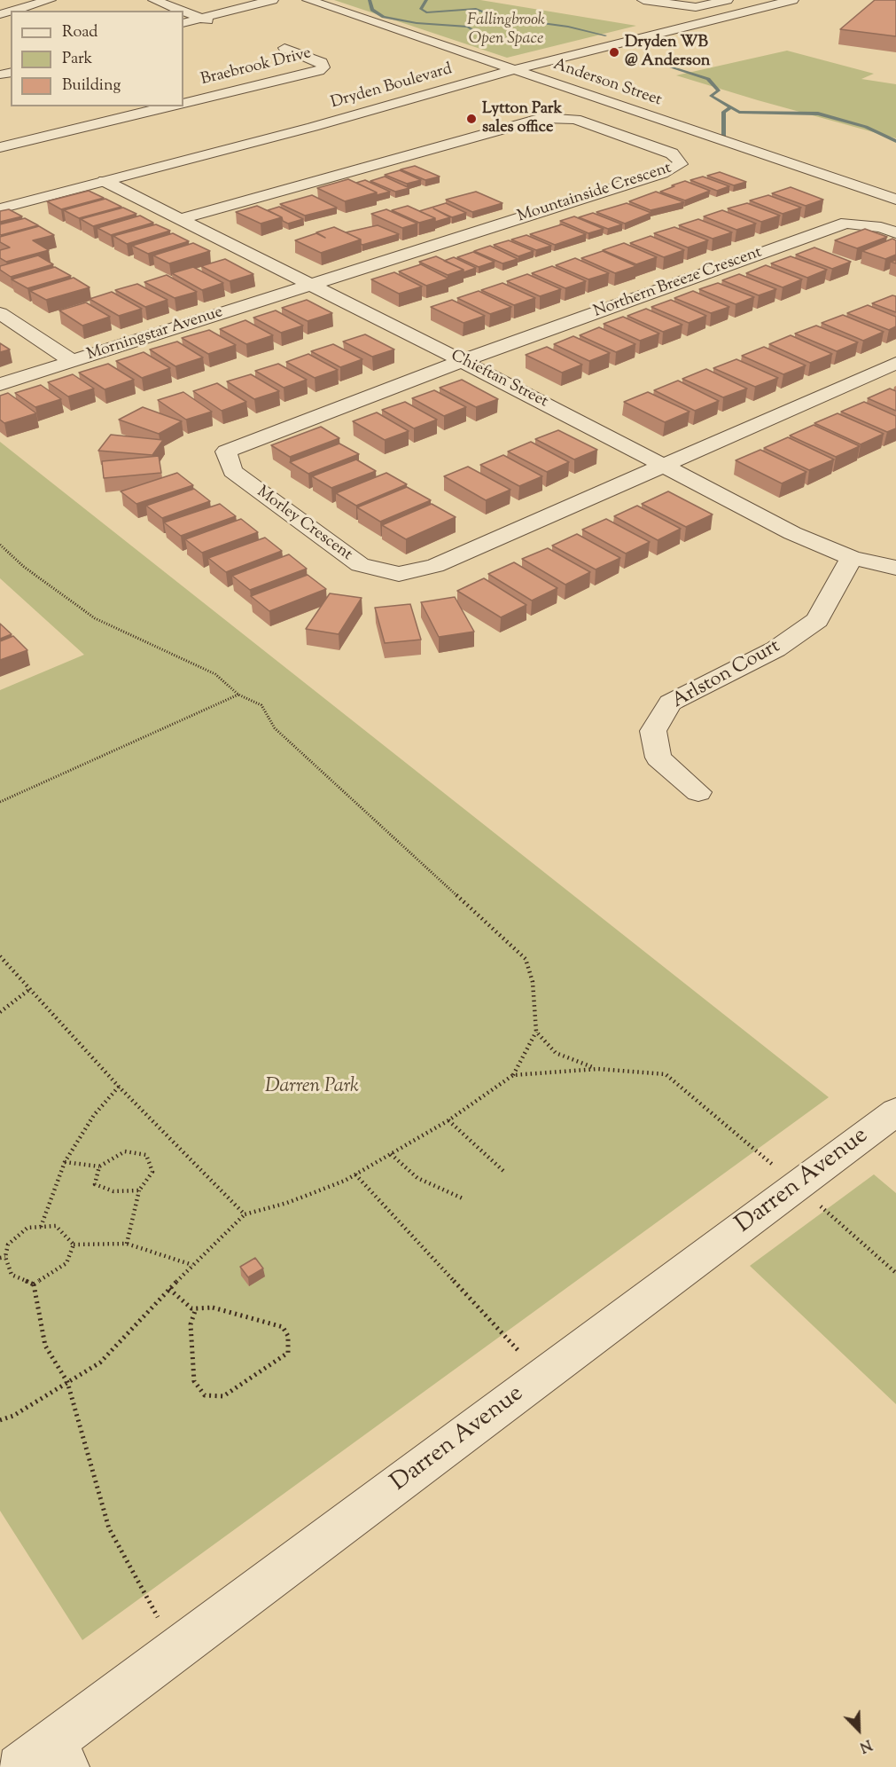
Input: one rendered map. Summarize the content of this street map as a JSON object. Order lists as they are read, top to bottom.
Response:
{
  "streets": {
    "street": [
      "Braebrook Drive",
      "Anderson Street",
      "Dryden Boulevard",
      "Mountainside Crescent",
      "Northern Breeze Crescent",
      "Morningstar Avenue",
      "Chieftan Street",
      "Morley Crescent",
      "Arlston Court",
      "Darren Avenue"
    ]
  },
  "crossings": [
    ["Anderson Street", "Dryden Boulevard"],
    ["Dryden Boulevard", "Chieftan Street"],
    ["Mountainside Crescent", "Morningstar Avenue"],
    ["Mountainside Crescent", "Chieftan Street"],
    ["Northern Breeze Crescent", "Chieftan Street"],
    ["Northern Breeze Crescent", "Morley Crescent"],
    ["Morningstar Avenue", "Chieftan Street"],
    ["Chieftan Street", "Morley Crescent"],
    ["Chieftan Street", "Arlston Court"]
  ],
  "parks": ["Fallingbrook Open Space", "Darren Park"],
  "places": ["Dryden WB @ Anderson", "Lytton Park sales office"],
  "legend": ["Road", "Park", "Building"],
  "north": "bottom right"
}
